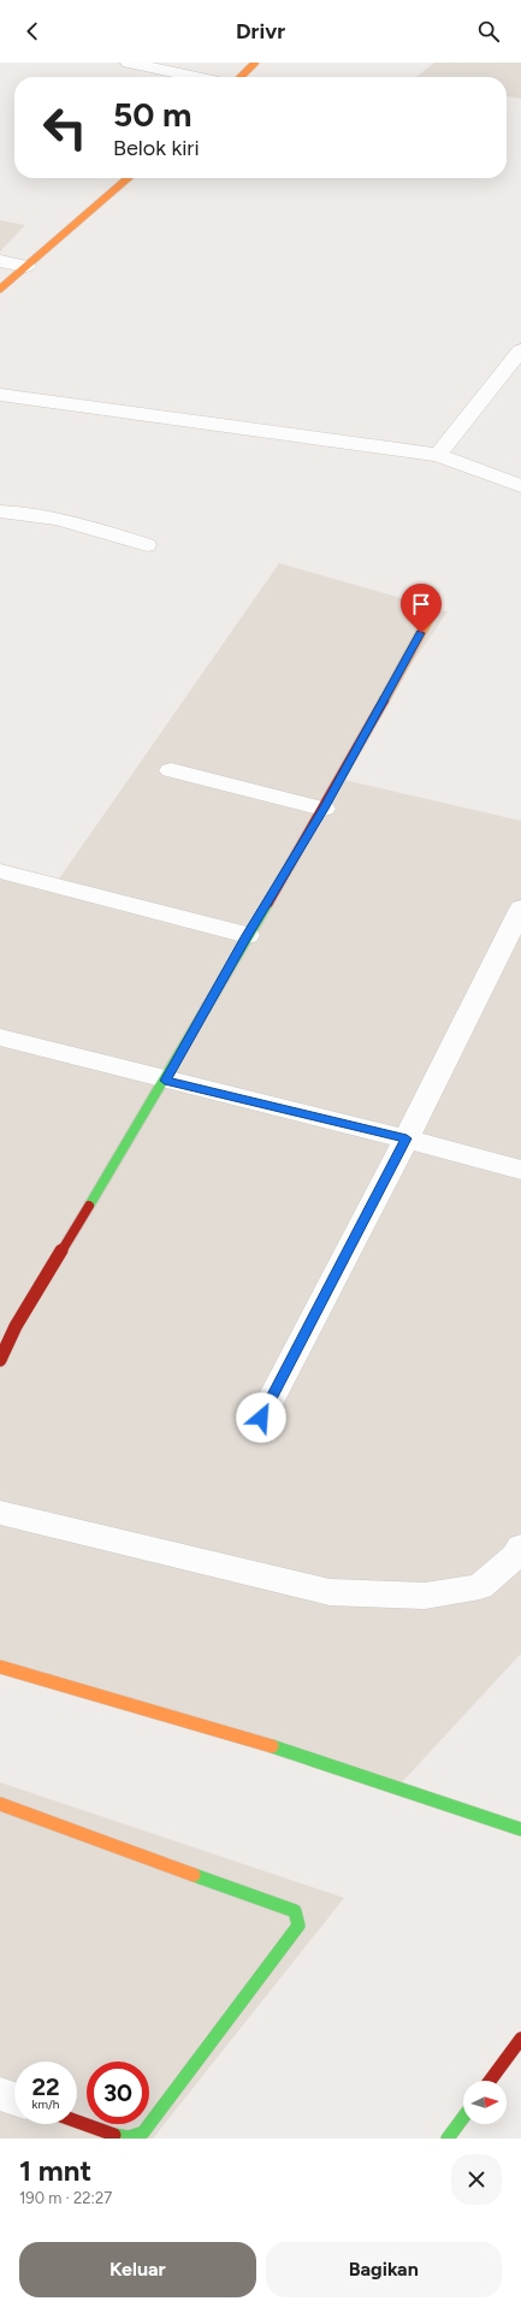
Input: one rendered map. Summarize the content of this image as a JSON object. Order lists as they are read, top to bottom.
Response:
{
  "north": "right",
  "page": {
    "header": "Drivr",
    "turn": ["50 m", "Belok kiri"],
    "speed": "22 km/h",
    "limit": "30",
    "heading": ["1 mnt", "190 m · 22:27"],
    "buttons": ["Keluar", "Bagikan"]
  }
}
